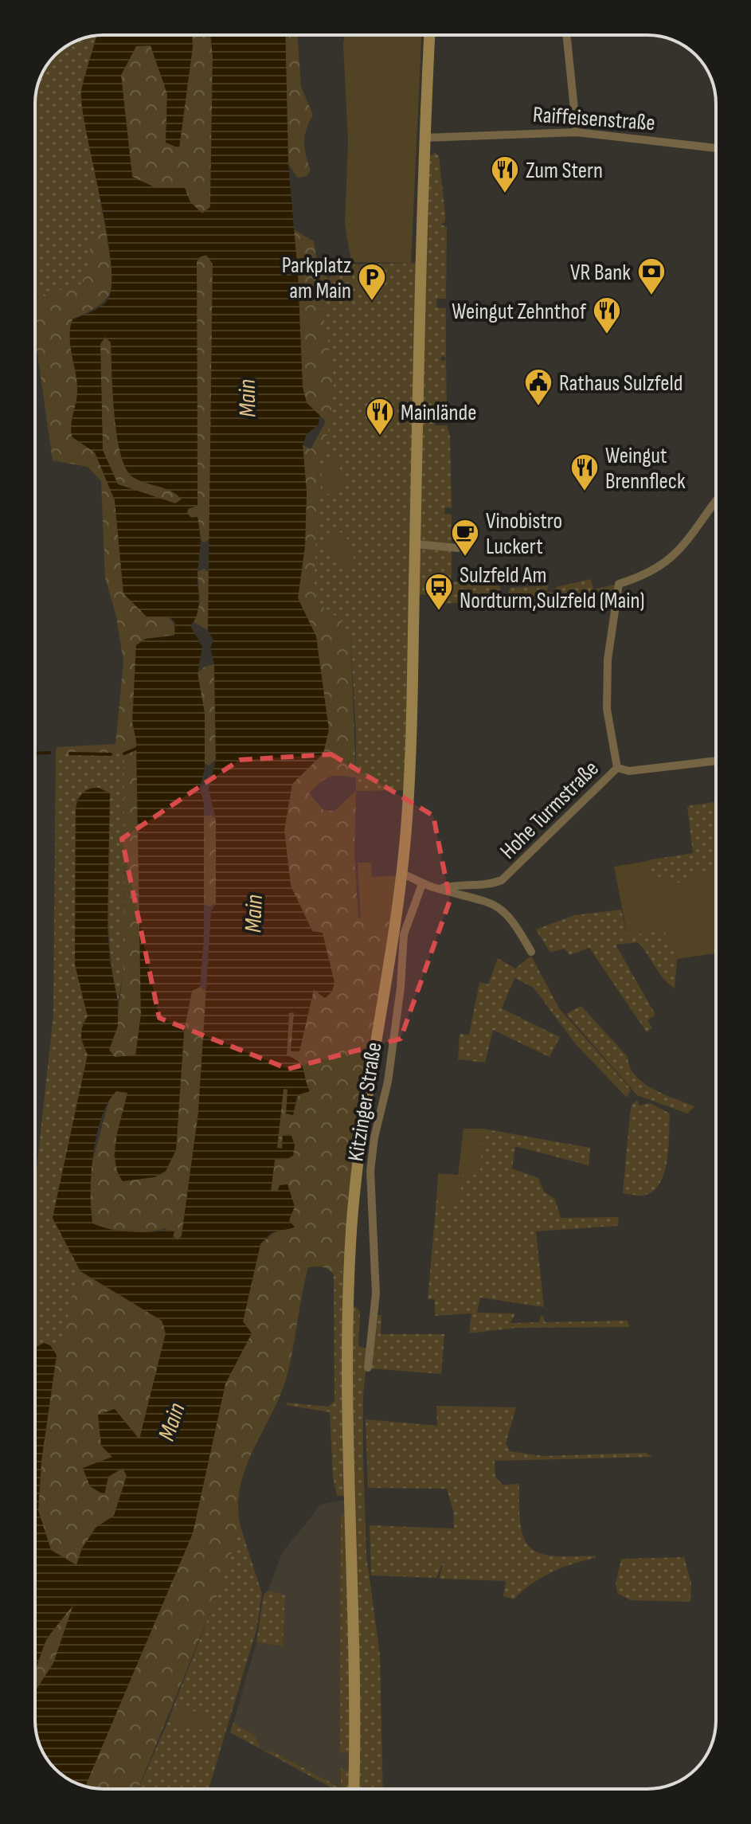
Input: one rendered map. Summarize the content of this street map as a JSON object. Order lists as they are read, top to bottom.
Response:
{
  "streets": {
    "street": ["Raiffeisenstraße", "Hohe Turmstraße", "Kitzinger Straße"]
  },
  "crossings": [
    ["Hohe Turmstraße", "Kitzinger Straße"]
  ],
  "water": ["Main"],
  "places": {
    "restaurant": [
      "Zum Stern",
      "Weingut Zehnthof",
      "Mainlände",
      "Weingut Brennfleck"
    ],
    "bank": ["VR Bank"],
    "parking": ["Parkplatz am Main"],
    "public building": ["Rathaus Sulzfeld"],
    "cafe": ["Vinobistro Luckert"],
    "bus stop": ["Sulzfeld Am Nordturm,Sulzfeld (Main)"]
  }
}
